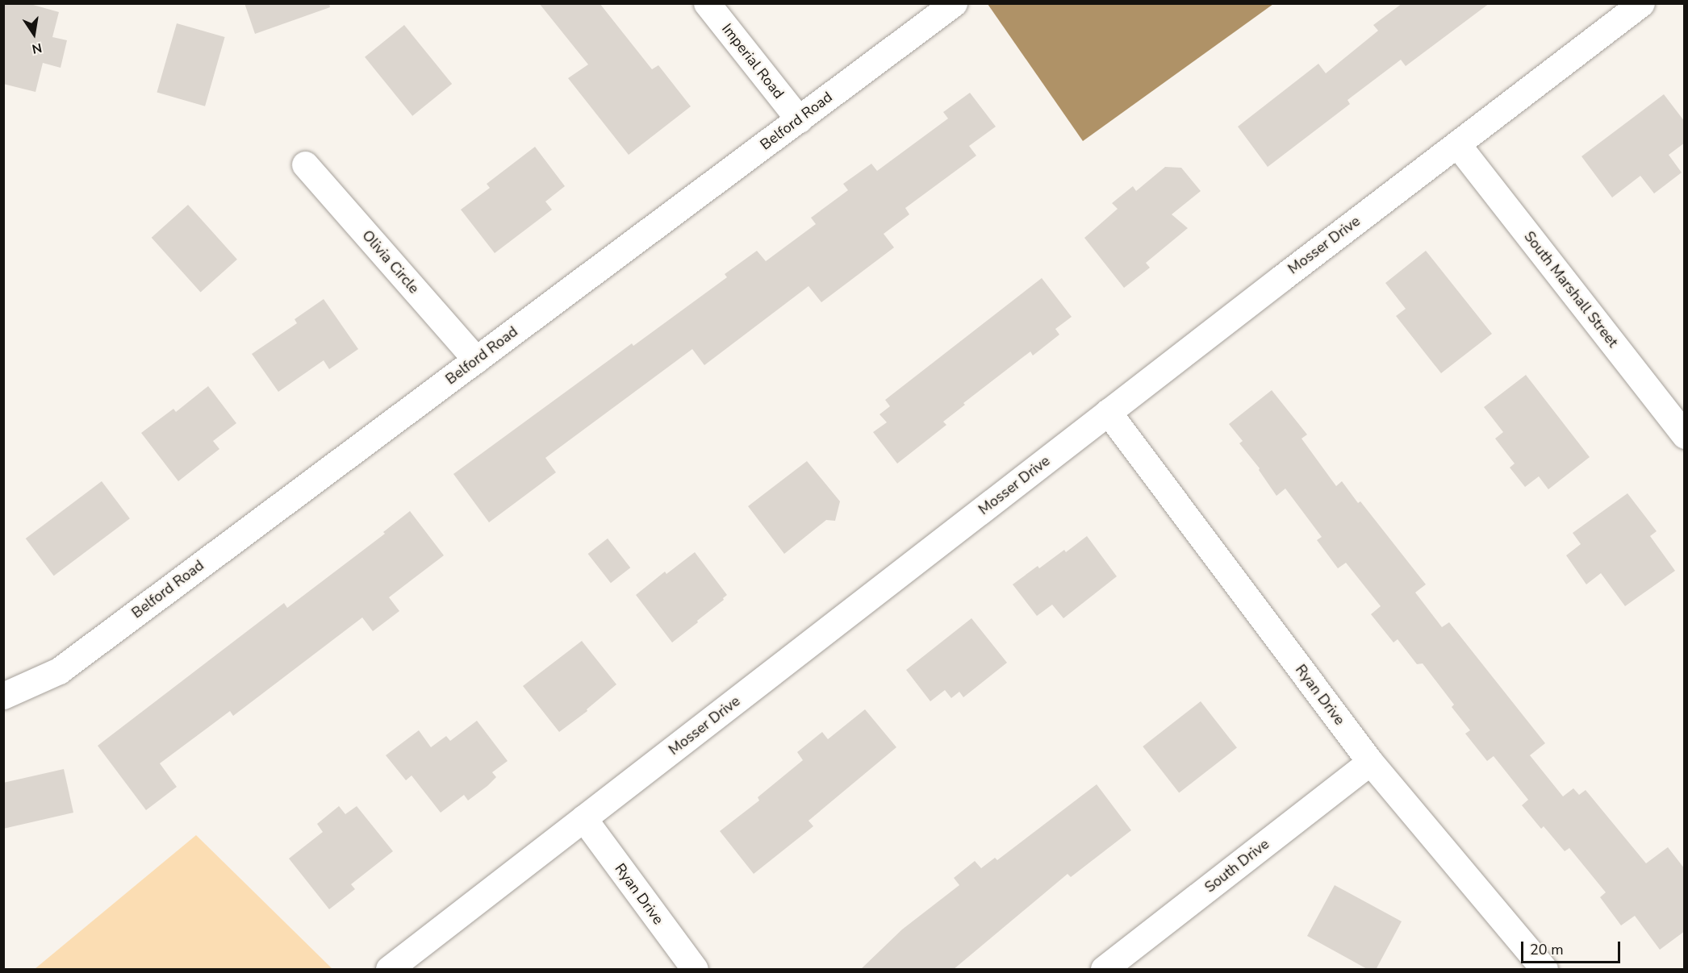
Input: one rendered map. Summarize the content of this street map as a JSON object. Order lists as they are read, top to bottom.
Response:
{
  "streets": {
    "street": [
      "Imperial Road",
      "Belford Road",
      "Mosser Drive",
      "Olivia Circle",
      "South Marshall Street",
      "Ryan Drive",
      "South Drive"
    ]
  },
  "crossings": [
    ["Imperial Road", "Belford Road"],
    ["Belford Road", "Olivia Circle"],
    ["Mosser Drive", "South Marshall Street"],
    ["Mosser Drive", "Ryan Drive"],
    ["Ryan Drive", "South Drive"]
  ],
  "scale_bar": "20 m",
  "north": "bottom"
}
